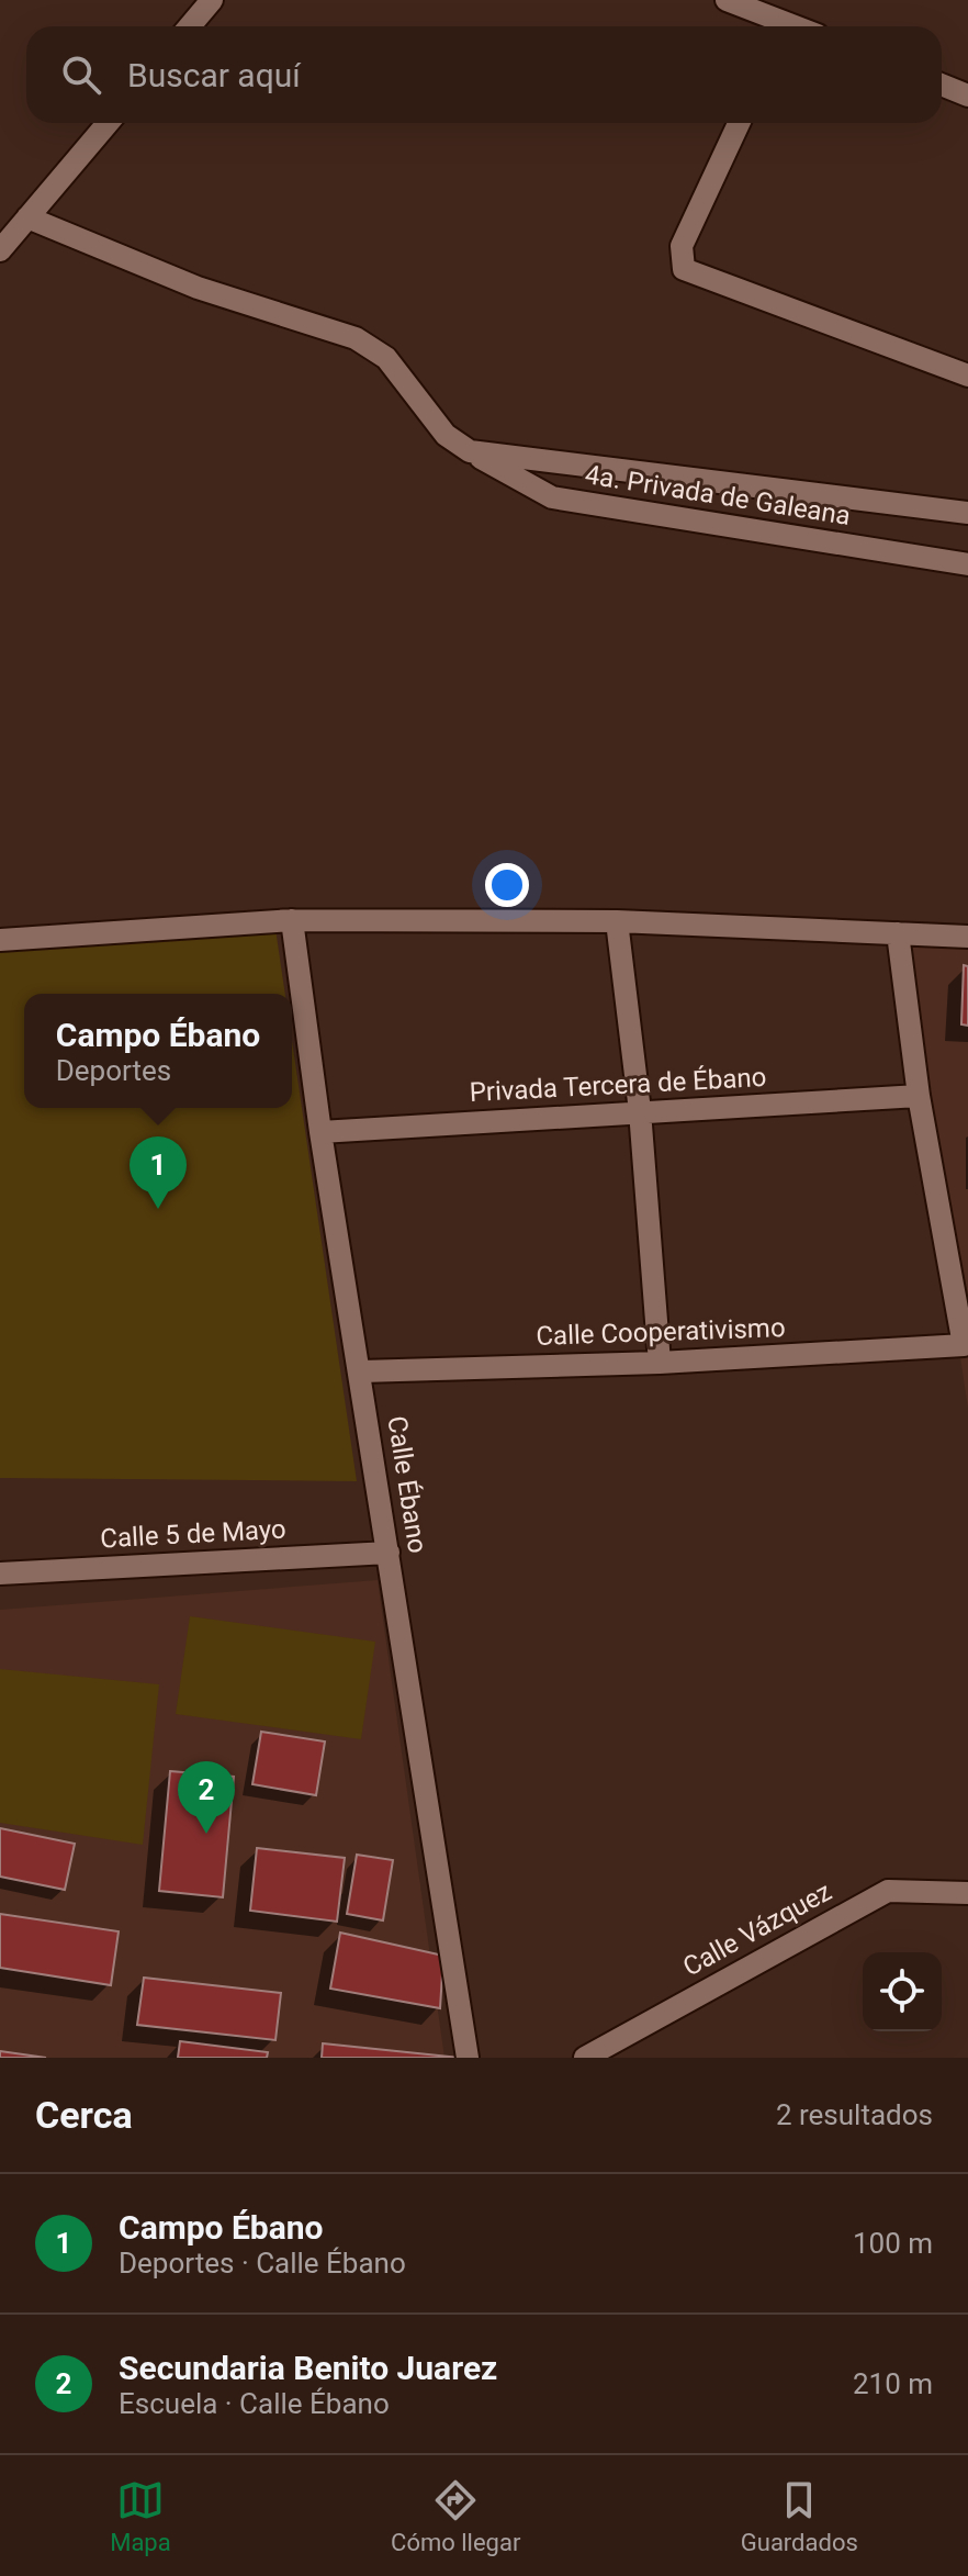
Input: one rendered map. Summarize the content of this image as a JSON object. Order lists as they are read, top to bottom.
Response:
{
  "streets": {
    "street": [
      "4a. Privada de Galeana",
      "Privada Tercera de Ébano",
      "Calle Cooperativismo",
      "Calle Ébano",
      "Calle 5 de Mayo",
      "Calle Vázquez"
    ]
  },
  "crossings": [
    ["Privada Tercera de Ébano", "Calle Cooperativismo"],
    ["Privada Tercera de Ébano", "Calle Ébano"],
    ["Calle Cooperativismo", "Calle Ébano"],
    ["Calle Ébano", "Calle 5 de Mayo"]
  ],
  "page": {
    "search": "Buscar aquí",
    "popup": ["Campo Ébano", "Deportes"],
    "pins": ["1", "2"],
    "heading": ["Cerca", "2 resultados"],
    "list": [
      {
        "mark": "1",
        "name": "Campo Ébano",
        "note": "Deportes · Calle Ébano",
        "value": "100 m"
      },
      {
        "mark": "2",
        "name": "Secundaria Benito Juarez",
        "note": "Escuela · Calle Ébano",
        "value": "210 m"
      }
    ],
    "nav": ["Mapa", "Cómo llegar", "Guardados"]
  }
}
